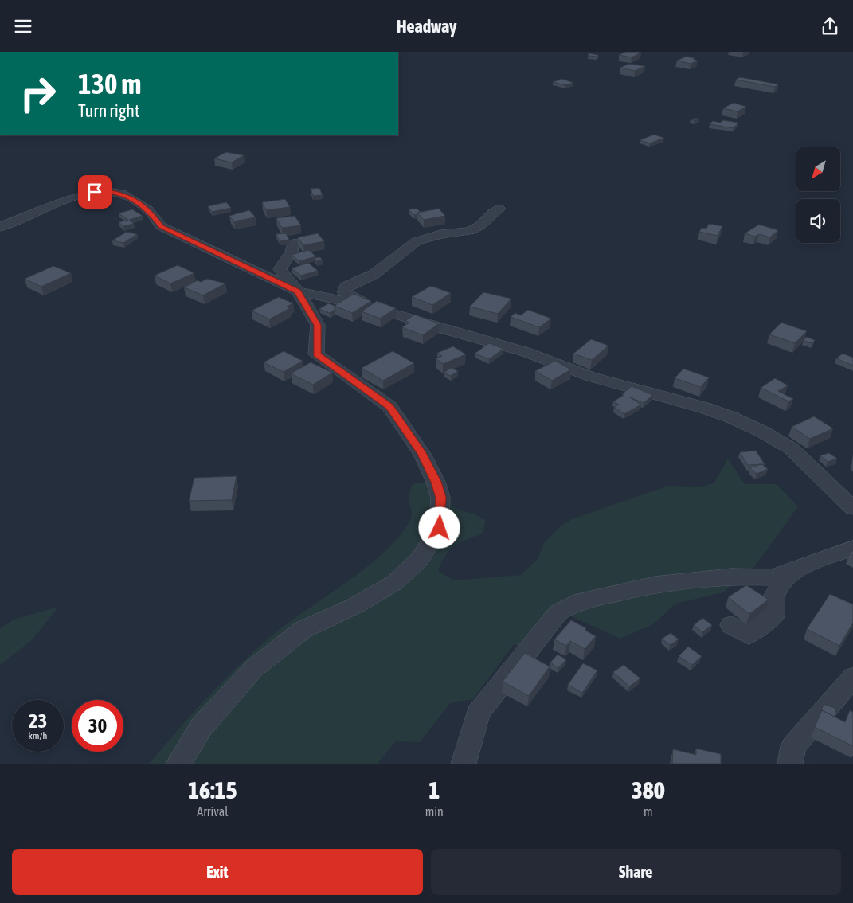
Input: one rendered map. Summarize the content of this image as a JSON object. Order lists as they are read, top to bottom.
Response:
{
  "north": "bottom left",
  "page": {
    "header": "Headway",
    "turn": ["130 m", "Turn right"],
    "speed": "23 km/h",
    "limit": "30",
    "eta": [
      "16:15",
      "Arrival",
      "1",
      "min",
      "380",
      "m"
    ],
    "buttons": ["Exit", "Share"]
  }
}
